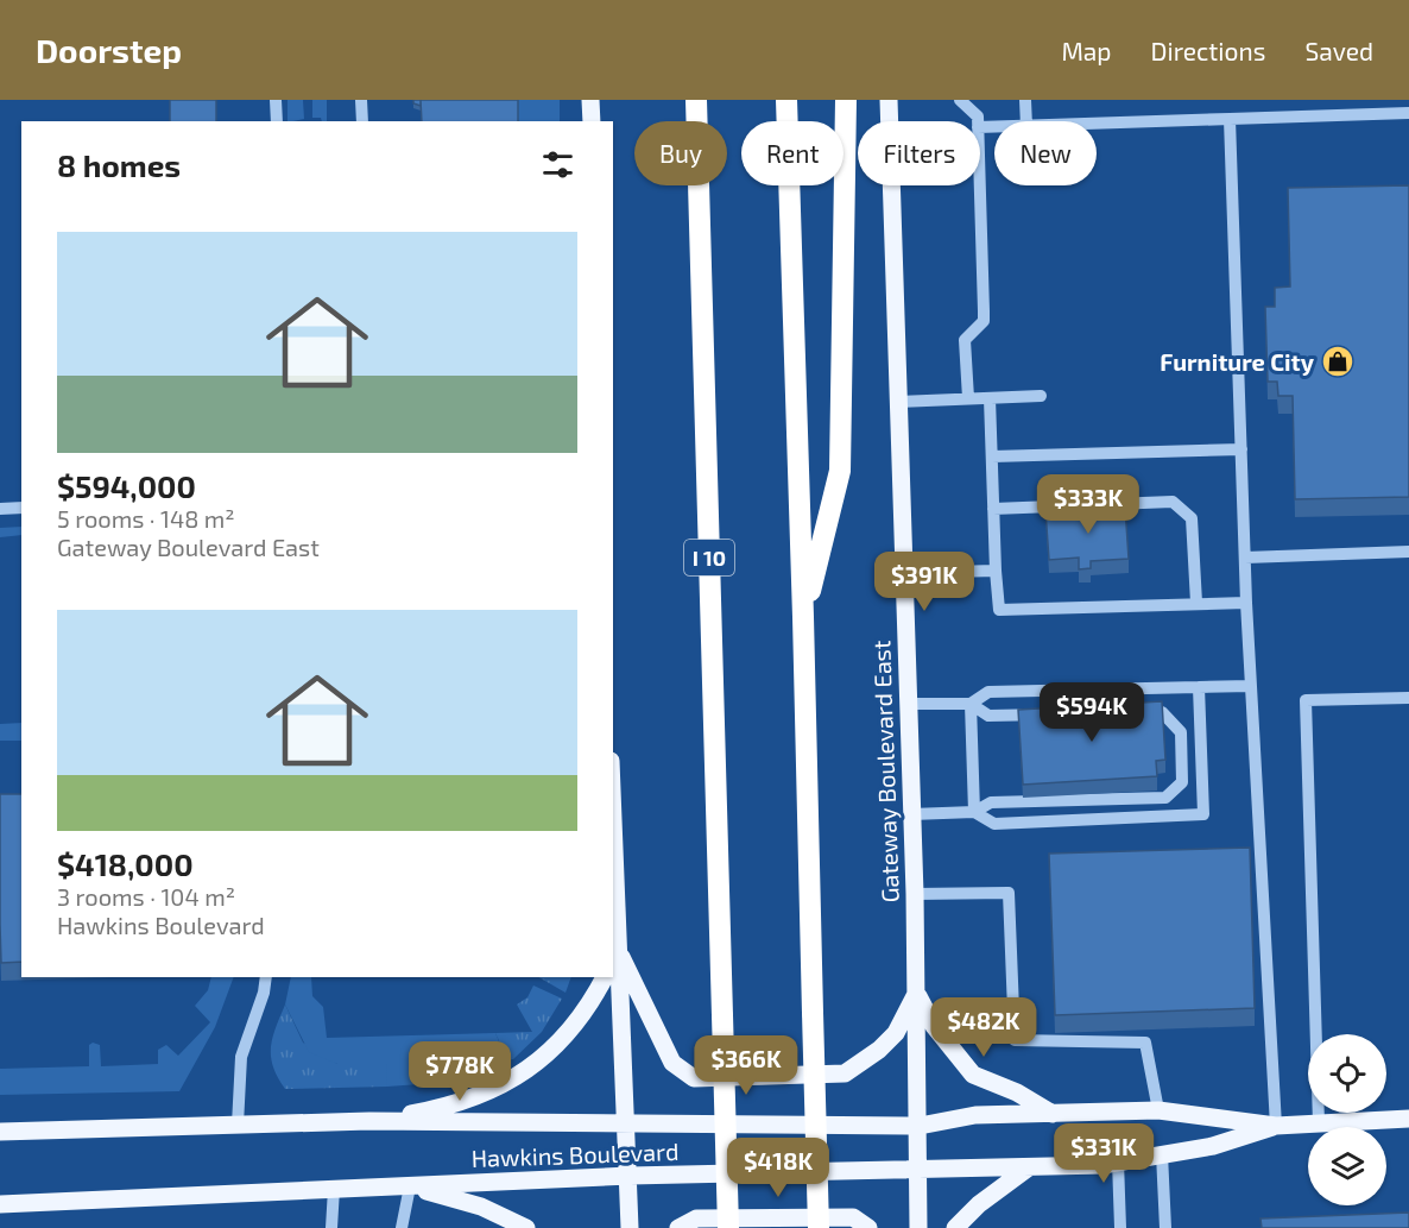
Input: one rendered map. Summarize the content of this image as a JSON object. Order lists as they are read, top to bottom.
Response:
{
  "streets": {
    "highway": ["I 10"],
    "main road": ["Gateway Boulevard East", "Hawkins Boulevard"]
  },
  "crossings": [
    ["Gateway Boulevard East", "Hawkins Boulevard"]
  ],
  "places": {
    "shop": ["Furniture City"]
  },
  "page": {
    "header": "Doorstep",
    "nav": ["Map", "Directions", "Saved"],
    "chip": [
      "Buy",
      "Rent",
      "Filters",
      "New"
    ],
    "heading": "8 homes",
    "list": [
      {
        "name": "$594,000",
        "note": "5 rooms · 148 m² · Gateway Boulevard East"
      },
      {
        "name": "$418,000",
        "note": "3 rooms · 104 m² · Hawkins Boulevard"
      }
    ],
    "price": [
      "$333K",
      "$391K",
      "$594K",
      "$482K",
      "$366K",
      "$778K",
      "$331K",
      "$418K"
    ]
  }
}
